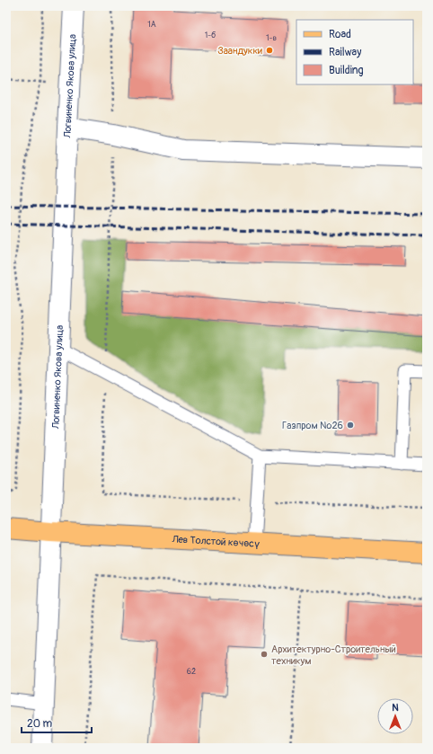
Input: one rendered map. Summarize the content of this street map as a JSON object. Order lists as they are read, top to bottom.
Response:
{
  "streets": {
    "main road": ["Лев Толстой көчөсү"],
    "street": ["Логвиненко Якова улица"]
  },
  "crossings": [
    ["Логвиненко Якова улица", "Лев Толстой көчөсү"]
  ],
  "places": ["Заандукки", "Газпром №26", "Архитектурно-Строительный техникум"],
  "house_numbers": [
    "1А",
    "1-б",
    "1-в",
    "62"
  ],
  "legend": ["Road", "Railway", "Building"],
  "scale_bar": "20 m",
  "north": "top"
}
